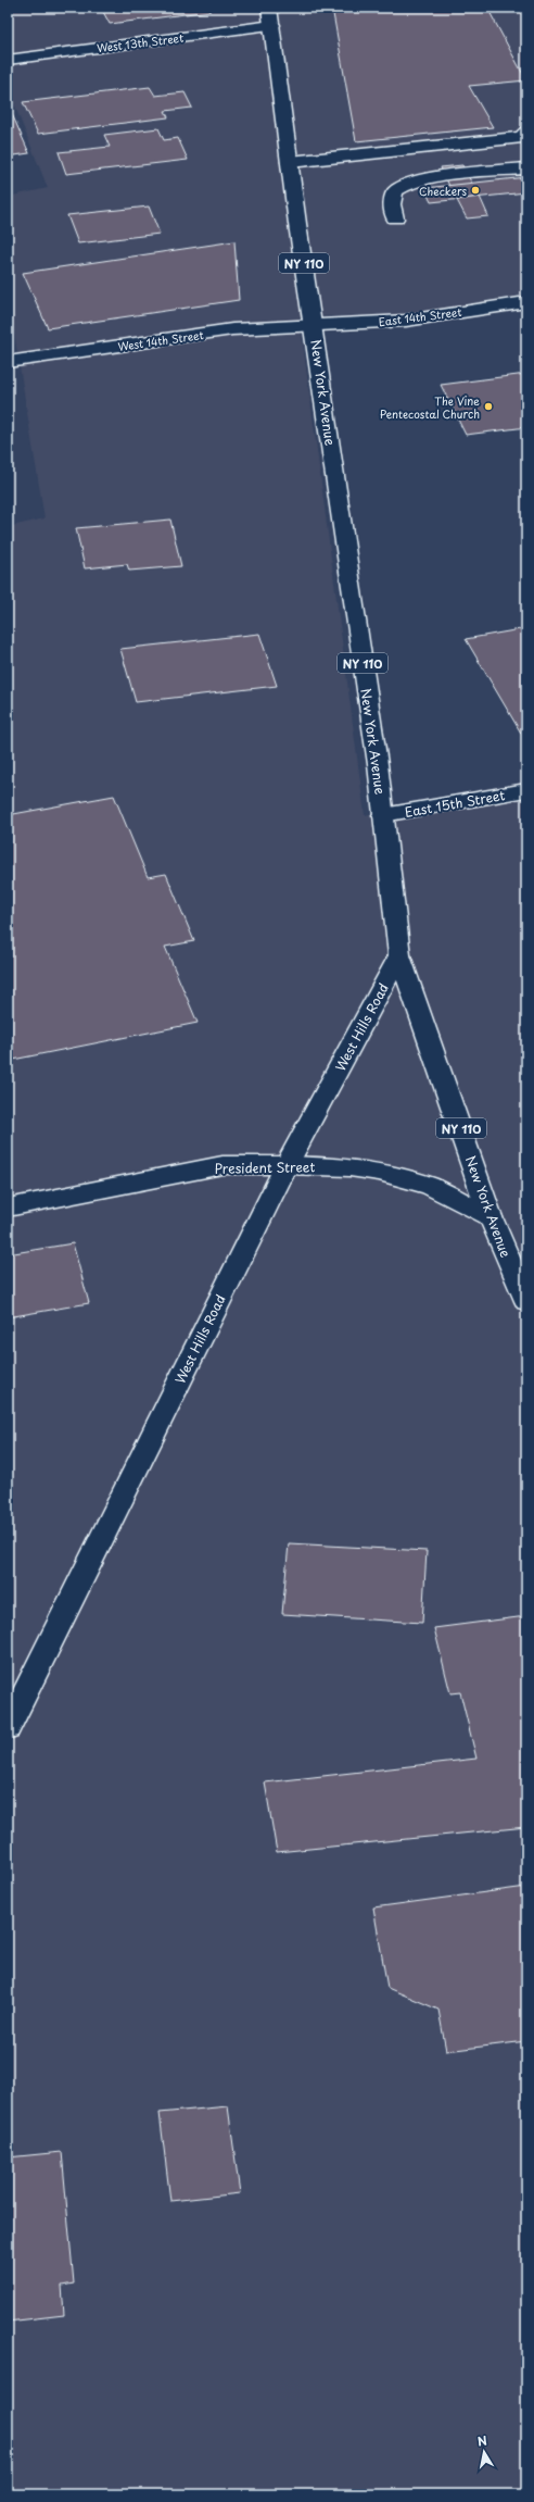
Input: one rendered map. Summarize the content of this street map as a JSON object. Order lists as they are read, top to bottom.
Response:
{
  "streets": {
    "street": [
      "West 13th Street",
      "NY 110",
      "East 14th Street",
      "West 14th Street",
      "New York Avenue",
      "East 15th Street",
      "West Hills Road",
      "President Street"
    ]
  },
  "crossings": [
    ["West 13th Street", "New York Avenue"],
    ["East 14th Street", "West 14th Street"],
    ["East 14th Street", "New York Avenue"],
    ["West 14th Street", "New York Avenue"],
    ["New York Avenue", "East 15th Street"],
    ["New York Avenue", "West Hills Road"],
    ["New York Avenue", "President Street"],
    ["West Hills Road", "President Street"]
  ],
  "places": ["Checkers", "The Vine Pentecostal Church"],
  "north": "top"
}
